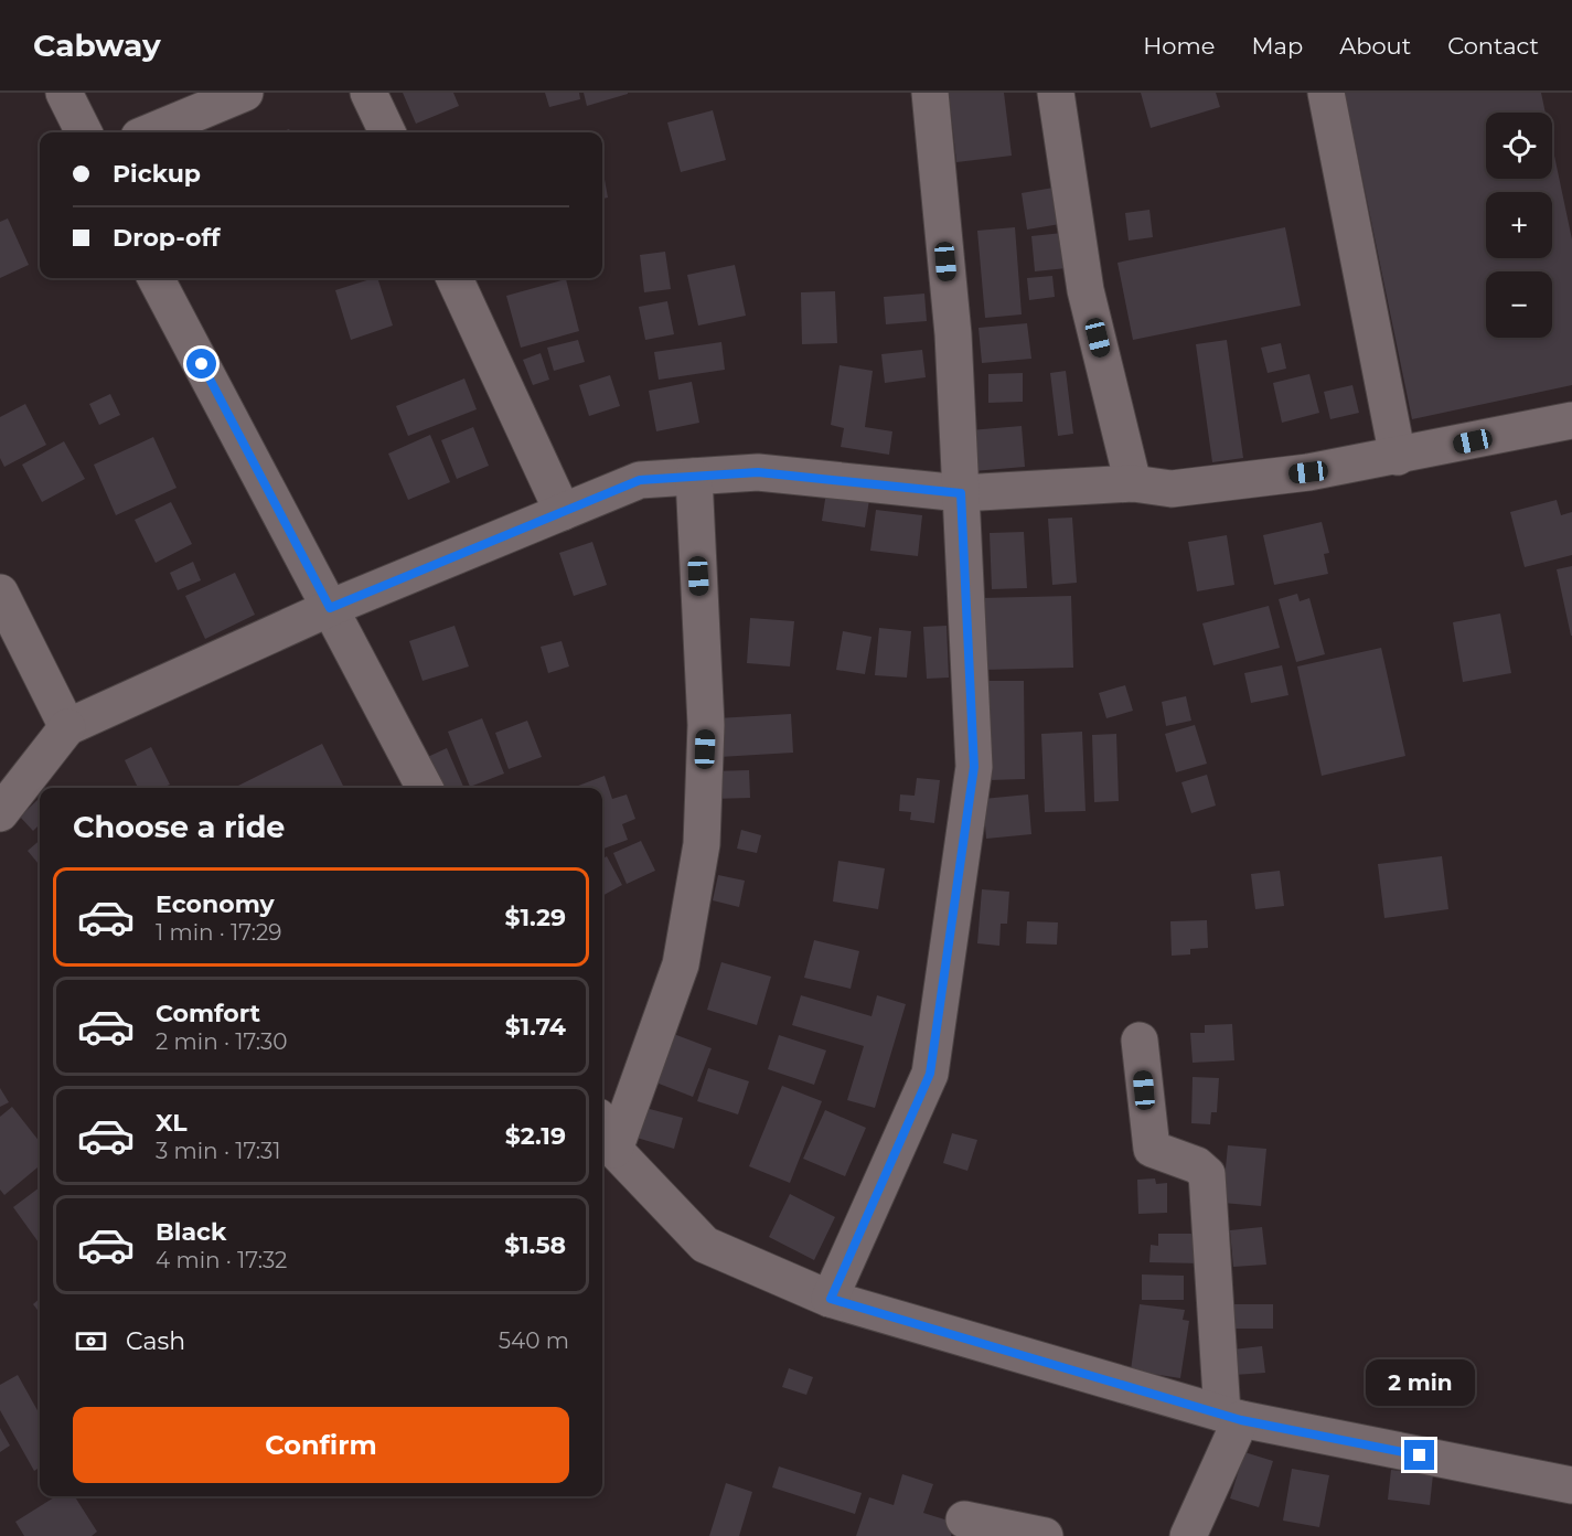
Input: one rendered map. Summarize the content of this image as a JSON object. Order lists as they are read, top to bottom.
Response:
{
  "page": {
    "header": "Cabway",
    "nav": [
      "Home",
      "Map",
      "About",
      "Contact"
    ],
    "map_buttons": ["+", "−"],
    "banner": ["Pickup", "Drop-off"],
    "heading": "Choose a ride",
    "list": [
      {
        "name": "Economy",
        "note": "1 min · 17:29",
        "value": "$1.29"
      },
      {
        "name": "Comfort",
        "note": "2 min · 17:30",
        "value": "$1.74"
      },
      {
        "name": "XL",
        "note": "3 min · 17:31",
        "value": "$2.19"
      },
      {
        "name": "Black",
        "note": "4 min · 17:32",
        "value": "$1.58"
      }
    ],
    "pay": ["Cash", "540 m"],
    "bubble": "2 min",
    "buttons": "Confirm"
  }
}
